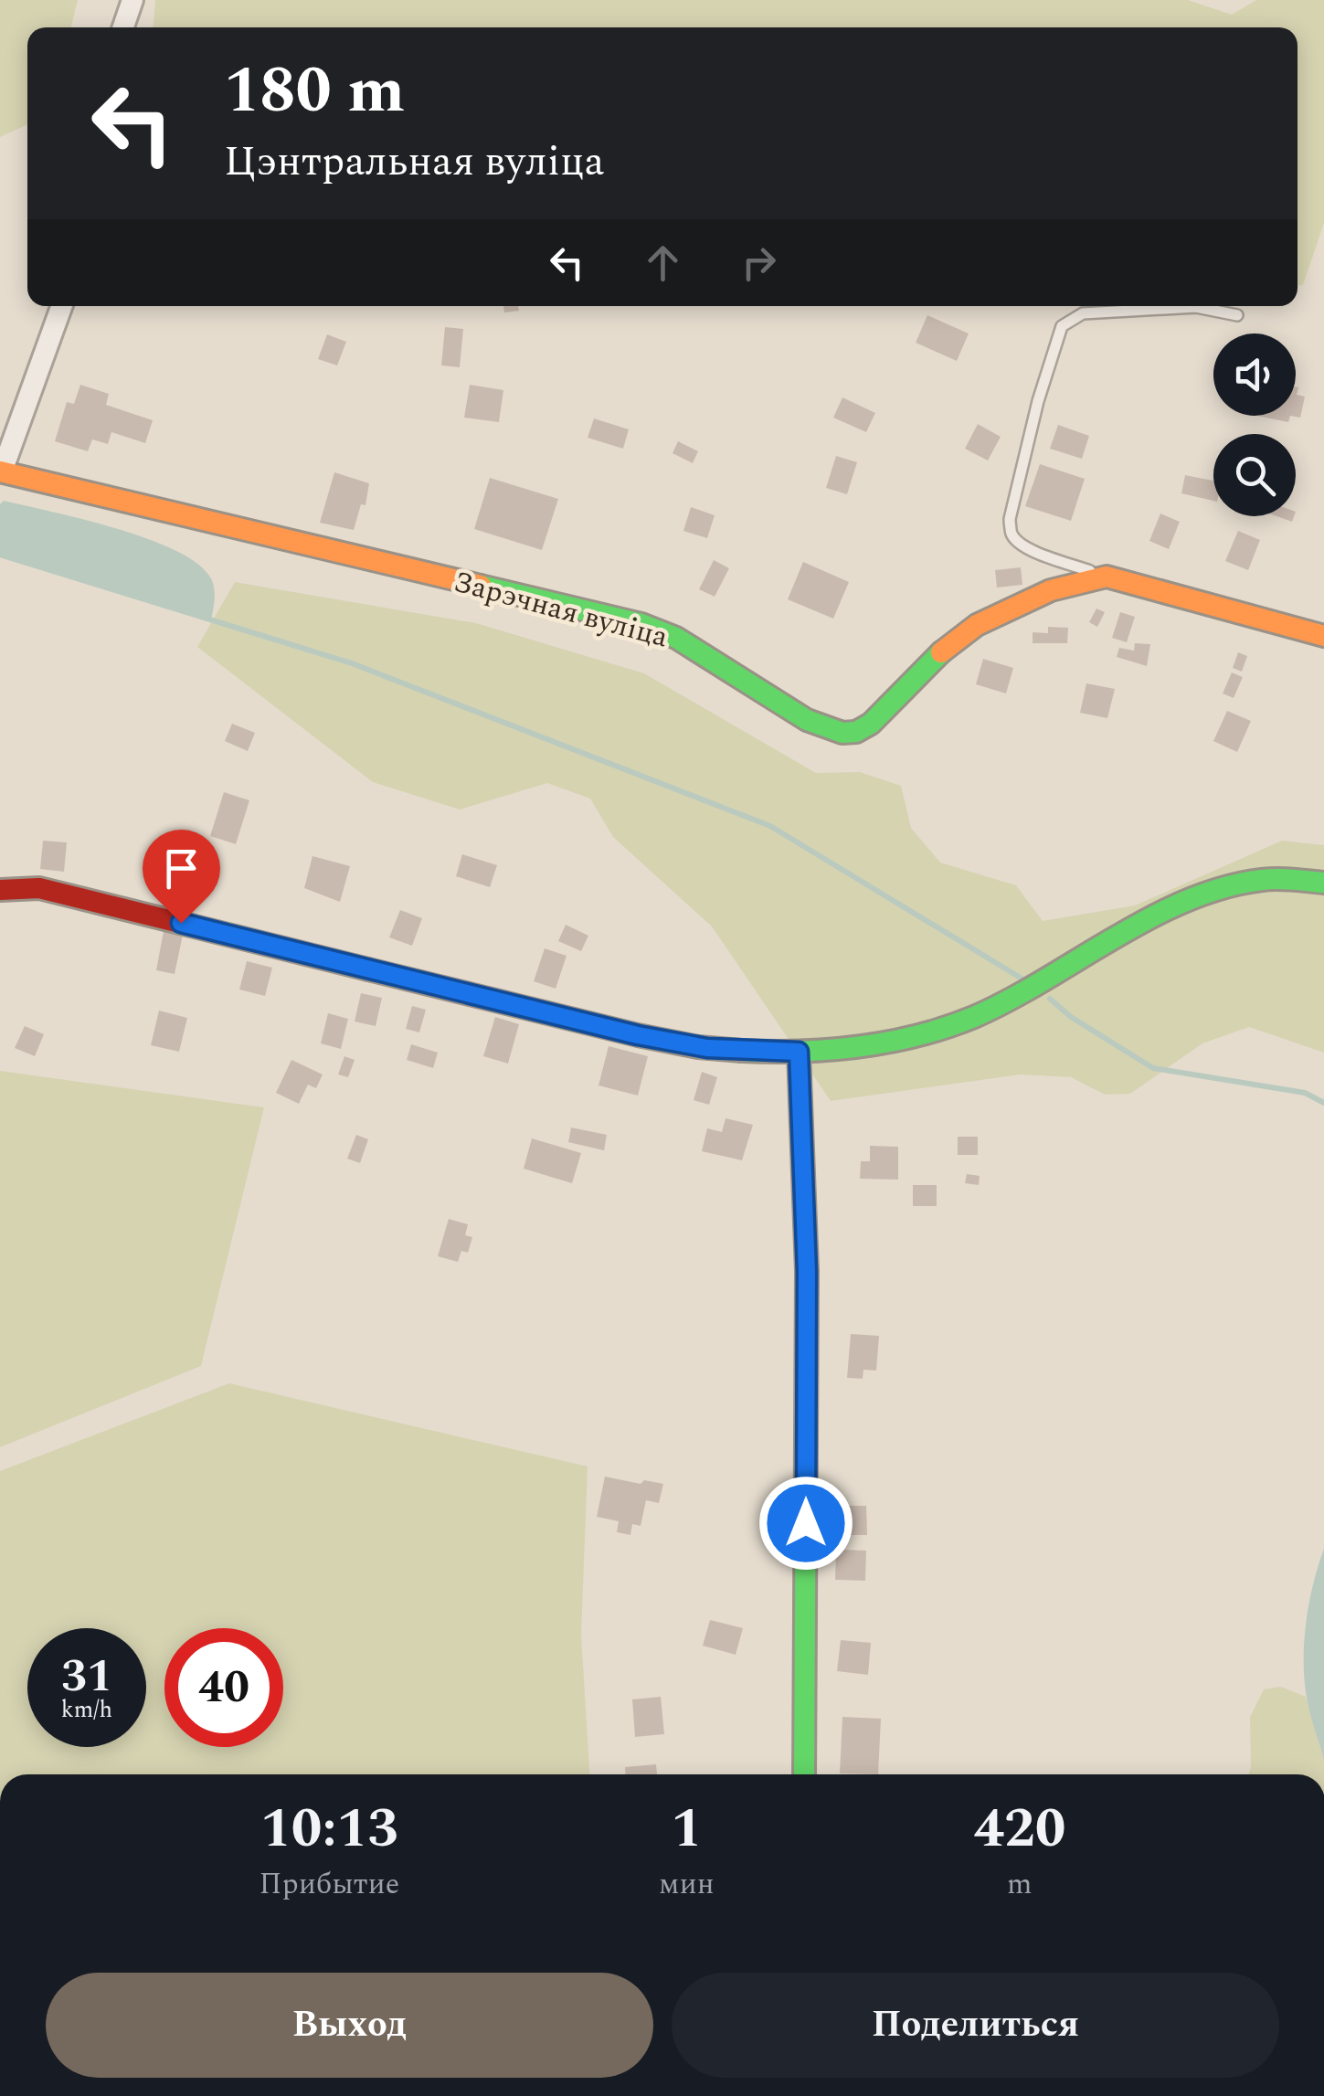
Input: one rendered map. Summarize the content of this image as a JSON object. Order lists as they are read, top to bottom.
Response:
{
  "streets": {
    "street": ["Зарэчная вуліца"]
  },
  "page": {
    "turn": ["180 m", "Цэнтральная вуліца"],
    "speed": "31 km/h",
    "limit": "40",
    "eta": [
      "10:13",
      "Прибытие",
      "1",
      "мин",
      "420",
      "m"
    ],
    "buttons": ["Выход", "Поделиться"]
  }
}
